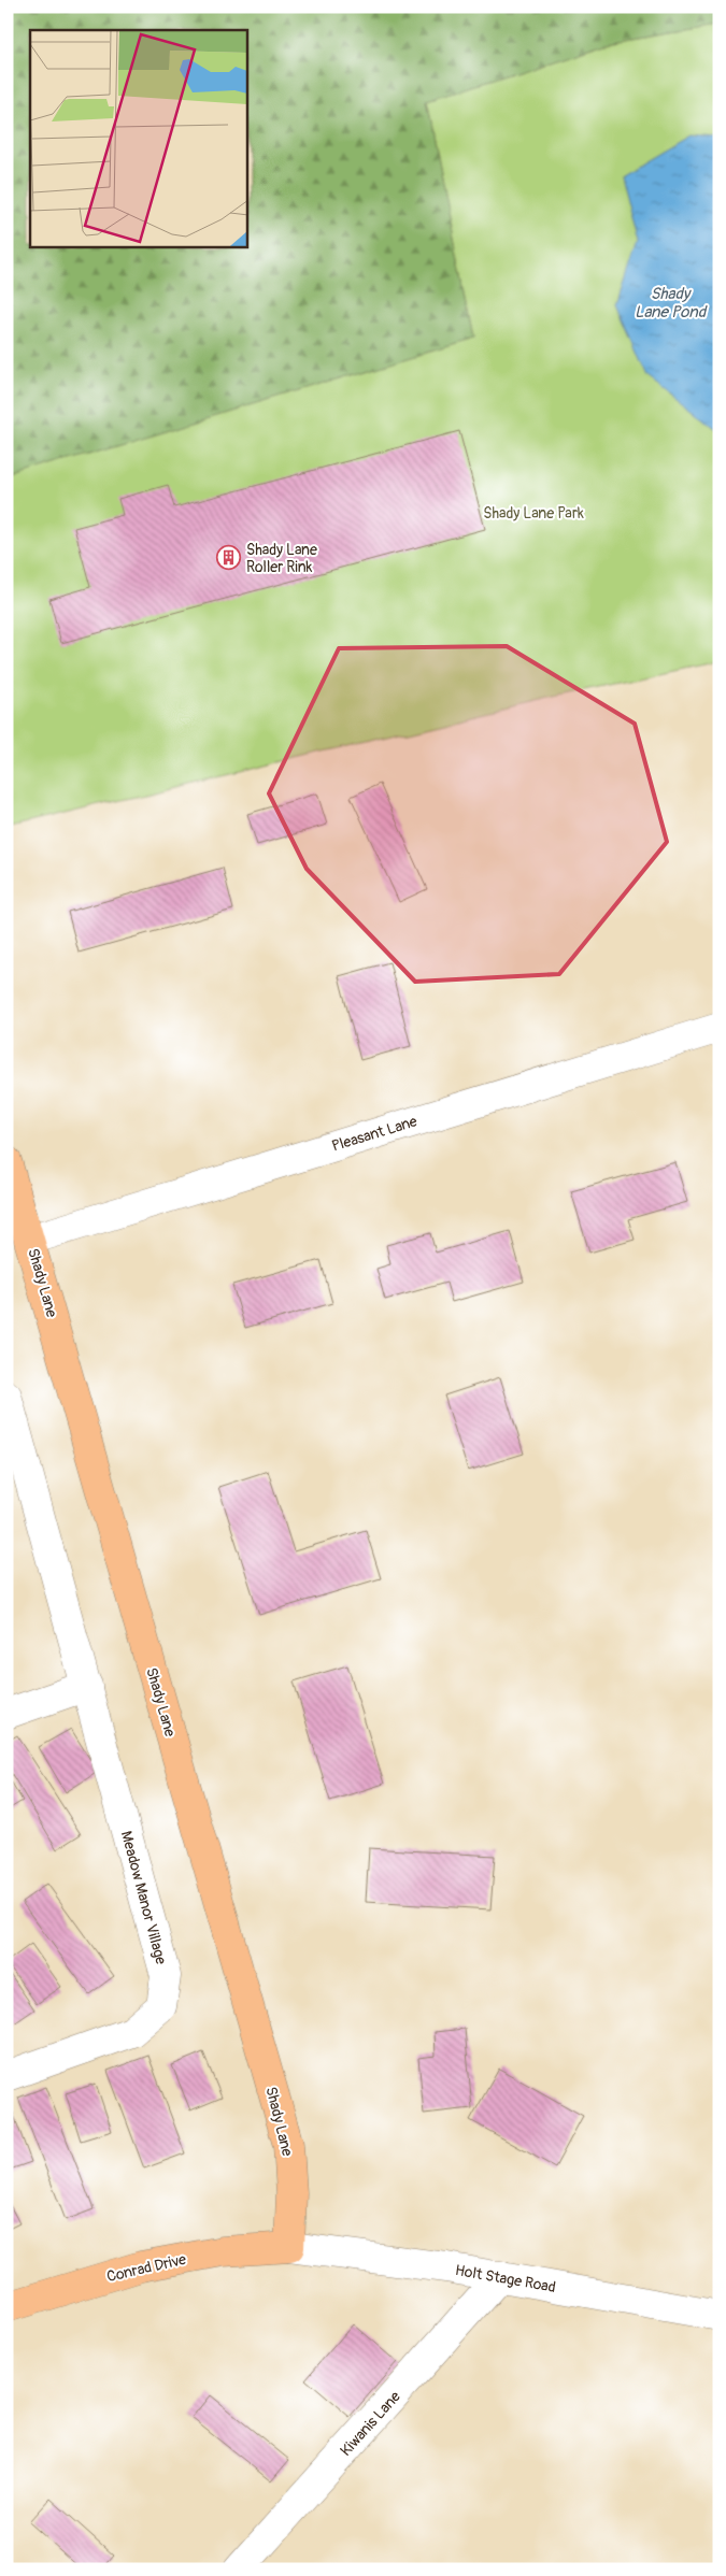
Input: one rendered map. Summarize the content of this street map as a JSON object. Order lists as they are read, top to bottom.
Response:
{
  "streets": {
    "main road": ["Shady Lane", "Conrad Drive"],
    "street": [
      "Pleasant Lane",
      "Meadow Manor Village",
      "Holt Stage Road",
      "Kiwanis Lane"
    ]
  },
  "crossings": [
    ["Pleasant Lane", "Shady Lane"],
    ["Shady Lane", "Conrad Drive"],
    ["Shady Lane", "Holt Stage Road"],
    ["Conrad Drive", "Holt Stage Road"],
    ["Holt Stage Road", "Kiwanis Lane"]
  ],
  "water": ["Shady Lane Pond"],
  "parks": ["Shady Lane Park"],
  "places": {
    "building": ["Shady Lane Roller Rink"]
  }
}
